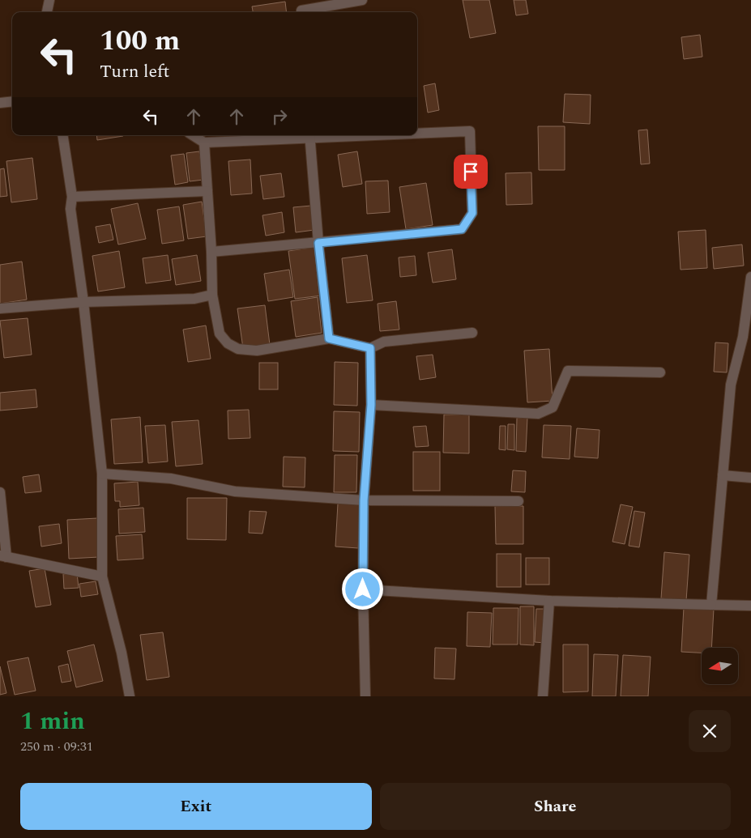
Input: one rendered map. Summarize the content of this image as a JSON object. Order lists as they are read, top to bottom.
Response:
{
  "north": "left",
  "page": {
    "turn": ["100 m", "Turn left"],
    "heading": ["1 min", "250 m · 09:31"],
    "buttons": ["Exit", "Share"]
  }
}
